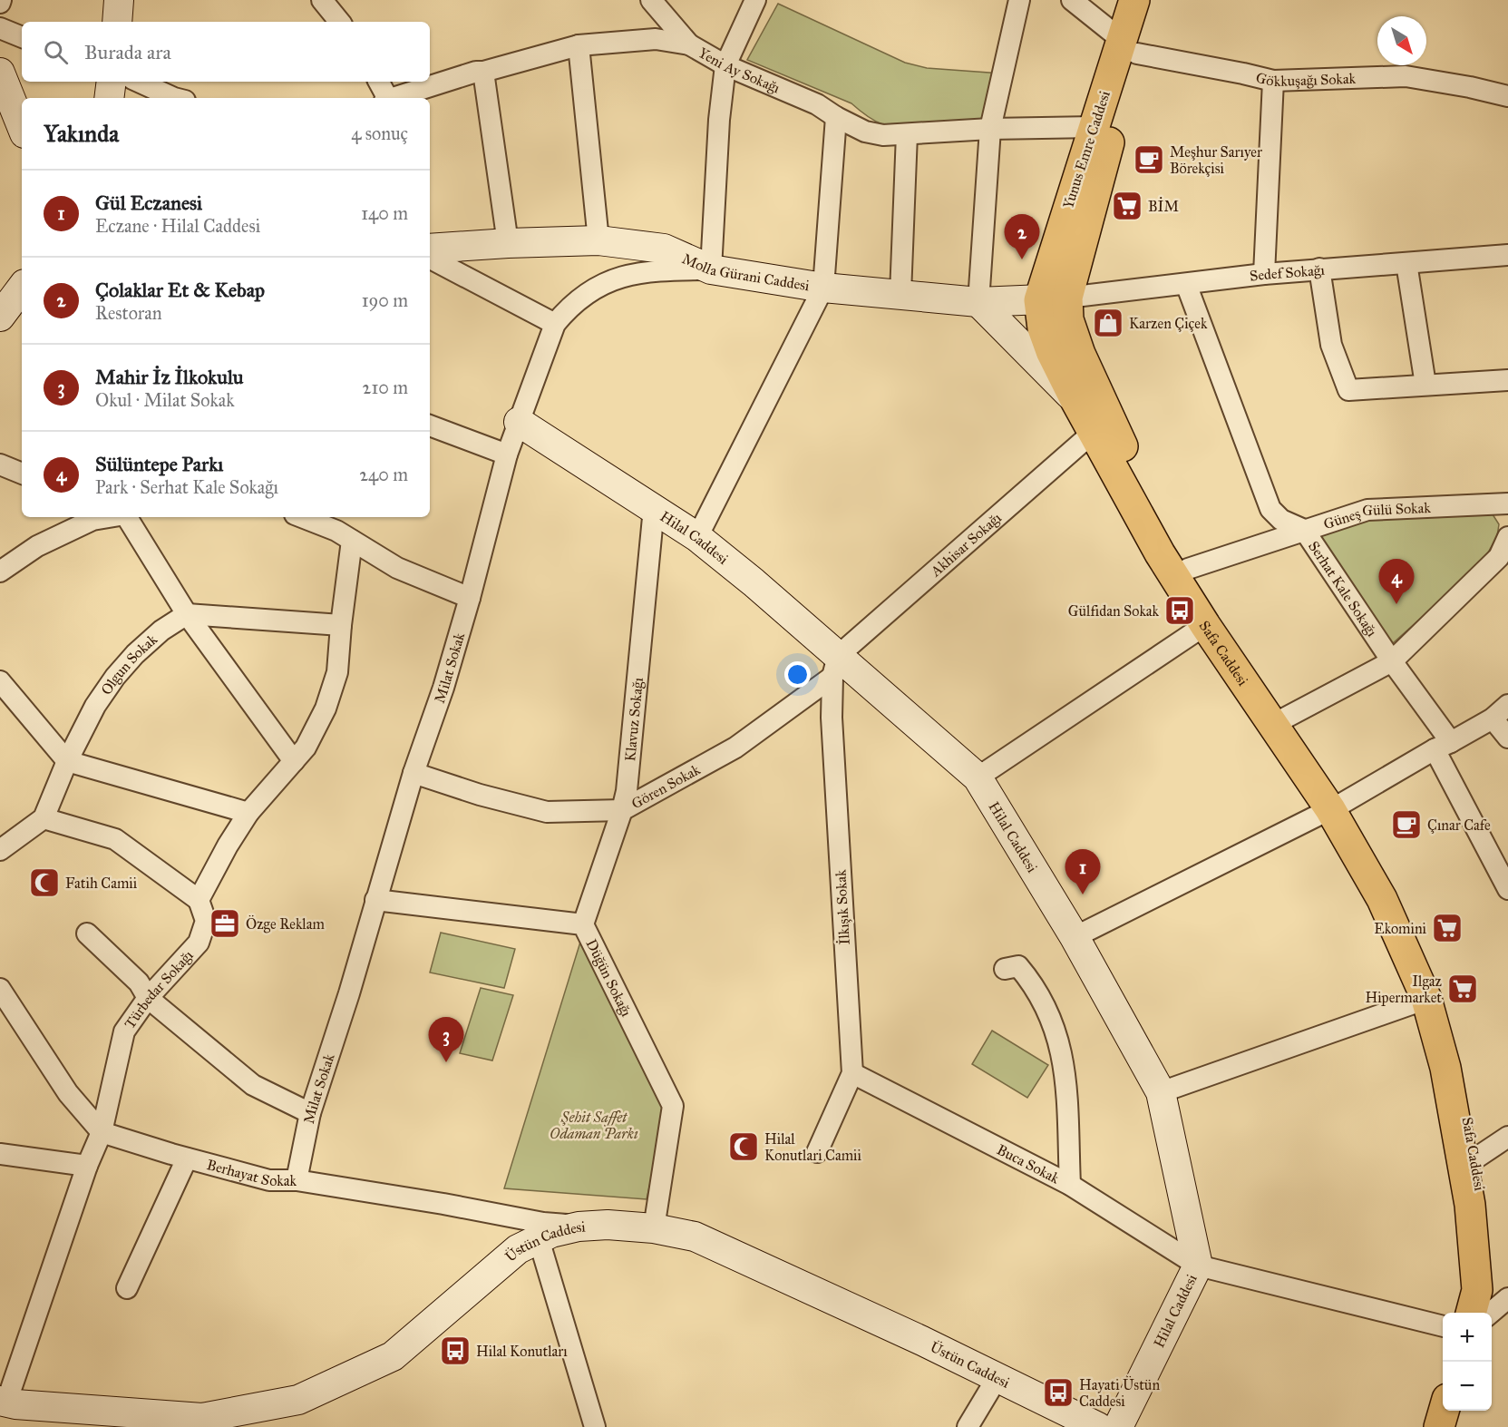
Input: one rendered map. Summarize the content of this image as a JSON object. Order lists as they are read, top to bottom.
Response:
{
  "streets": {
    "main road": ["Yunus Emre Caddesi", "Safa Caddesi"],
    "street": [
      "Yeni Ay Sokağı",
      "Gökkuşağı Sokak",
      "Molla Gürani Caddesi",
      "Sedef Sokağı",
      "Güneş Gülü Sokak",
      "Hilal Caddesi",
      "Akhisar Sokağı",
      "Serhat Kale Sokağı",
      "Olgun Sokak",
      "Milat Sokak",
      "Klavuz Sokağı",
      "Gören Sokak",
      "İlkışık Sokak",
      "Düğün Sokağı",
      "Türbedar Sokağı",
      "Buca Sokak",
      "Berhayat Sokak",
      "Üstün Caddesi"
    ]
  },
  "crossings": [
    ["Yeni Ay Sokağı", "Yunus Emre Caddesi"],
    ["Gökkuşağı Sokak", "Yunus Emre Caddesi"],
    ["Yunus Emre Caddesi", "Molla Gürani Caddesi"],
    ["Yunus Emre Caddesi", "Sedef Sokağı"],
    ["Yunus Emre Caddesi", "Safa Caddesi"],
    ["Molla Gürani Caddesi", "Sedef Sokağı"],
    ["Molla Gürani Caddesi", "Safa Caddesi"],
    ["Molla Gürani Caddesi", "Milat Sokak"],
    ["Sedef Sokağı", "Serhat Kale Sokağı"],
    ["Sedef Sokağı", "Safa Caddesi"],
    ["Güneş Gülü Sokak", "Serhat Kale Sokağı"],
    ["Güneş Gülü Sokak", "Safa Caddesi"],
    ["Hilal Caddesi", "Akhisar Sokağı"],
    ["Hilal Caddesi", "Milat Sokak"],
    ["Hilal Caddesi", "Klavuz Sokağı"],
    ["Hilal Caddesi", "Gören Sokak"],
    ["Hilal Caddesi", "İlkışık Sokak"],
    ["Hilal Caddesi", "Buca Sokak"],
    ["Akhisar Sokağı", "Safa Caddesi"],
    ["Akhisar Sokağı", "Gören Sokak"],
    ["Akhisar Sokağı", "İlkışık Sokak"],
    ["Milat Sokak", "Gören Sokak"],
    ["Milat Sokak", "Düğün Sokağı"],
    ["Milat Sokak", "Berhayat Sokak"],
    ["Klavuz Sokağı", "Gören Sokak"],
    ["Klavuz Sokağı", "Düğün Sokağı"],
    ["Gören Sokak", "İlkışık Sokak"],
    ["İlkışık Sokak", "Buca Sokak"],
    ["Düğün Sokağı", "Üstün Caddesi"],
    ["Türbedar Sokağı", "Berhayat Sokak"],
    ["Türbedar Sokağı", "Üstün Caddesi"],
    ["Berhayat Sokak", "Üstün Caddesi"]
  ],
  "parks": ["Şehit Saffet Odaman Parkı"],
  "places": {
    "cafe": ["Meşhur Sarıyer Börekçisi", "Çınar Cafe"],
    "supermarket": ["BİM", "Ekomini", "Ilgaz Hipermarket"],
    "shop": ["Karzen Çiçek"],
    "bus stop": ["Gülfidan Sokak", "Hilal Konutları", "Hayati Üstün Caddesi"],
    "mosque": ["Fatih Camii", "Hilal Konutlari Camii"],
    "office": ["Özge Reklam"]
  },
  "north": "bottom right",
  "page": {
    "search": "Burada ara",
    "heading": ["Yakında", "4 sonuç"],
    "list": [
      {
        "mark": "1",
        "name": "Gül Eczanesi",
        "note": "Eczane · Hilal Caddesi",
        "value": "140 m"
      },
      {
        "mark": "2",
        "name": "Çolaklar Et & Kebap",
        "note": "Restoran",
        "value": "190 m"
      },
      {
        "mark": "3",
        "name": "Mahir İz İlkokulu",
        "note": "Okul · Milat Sokak",
        "value": "210 m"
      },
      {
        "mark": "4",
        "name": "Sülüntepe Parkı",
        "note": "Park · Serhat Kale Sokağı",
        "value": "240 m"
      }
    ],
    "pins": [
      "2",
      "4",
      "1",
      "3"
    ],
    "map_buttons": ["+", "−"]
  }
}
